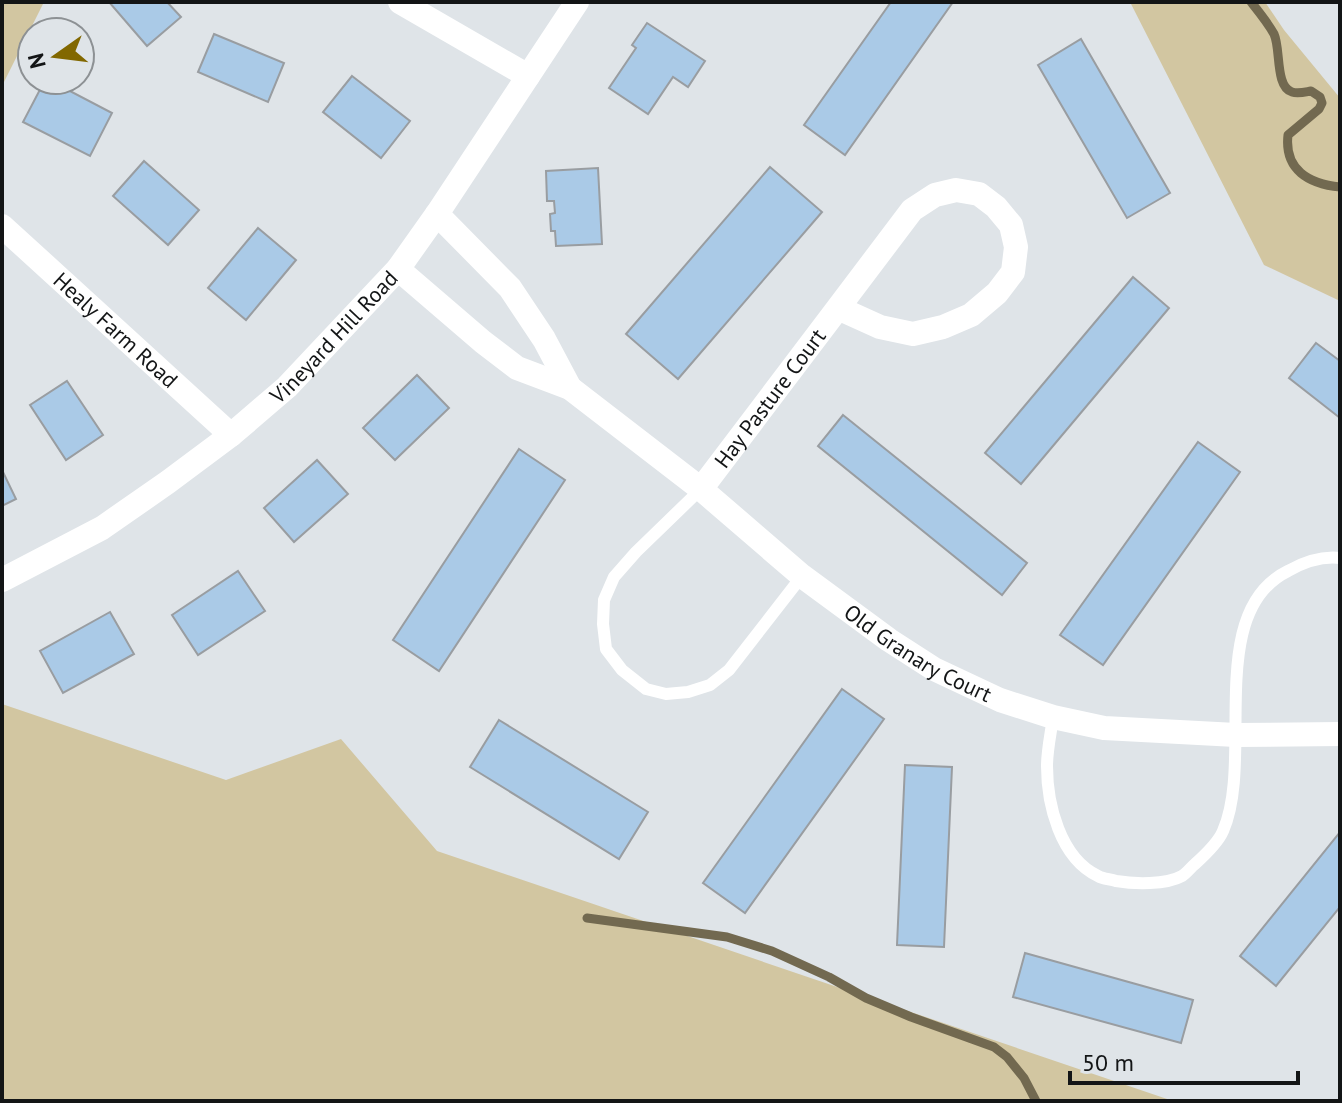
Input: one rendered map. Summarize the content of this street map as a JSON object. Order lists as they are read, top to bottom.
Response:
{
  "streets": {
    "street": [
      "Healy Farm Road",
      "Vineyard Hill Road",
      "Hay Pasture Court",
      "Old Granary Court"
    ]
  },
  "crossings": [
    ["Healy Farm Road", "Vineyard Hill Road"],
    ["Vineyard Hill Road", "Old Granary Court"],
    ["Hay Pasture Court", "Old Granary Court"]
  ],
  "scale_bar": "50 m",
  "north": "left"
}
